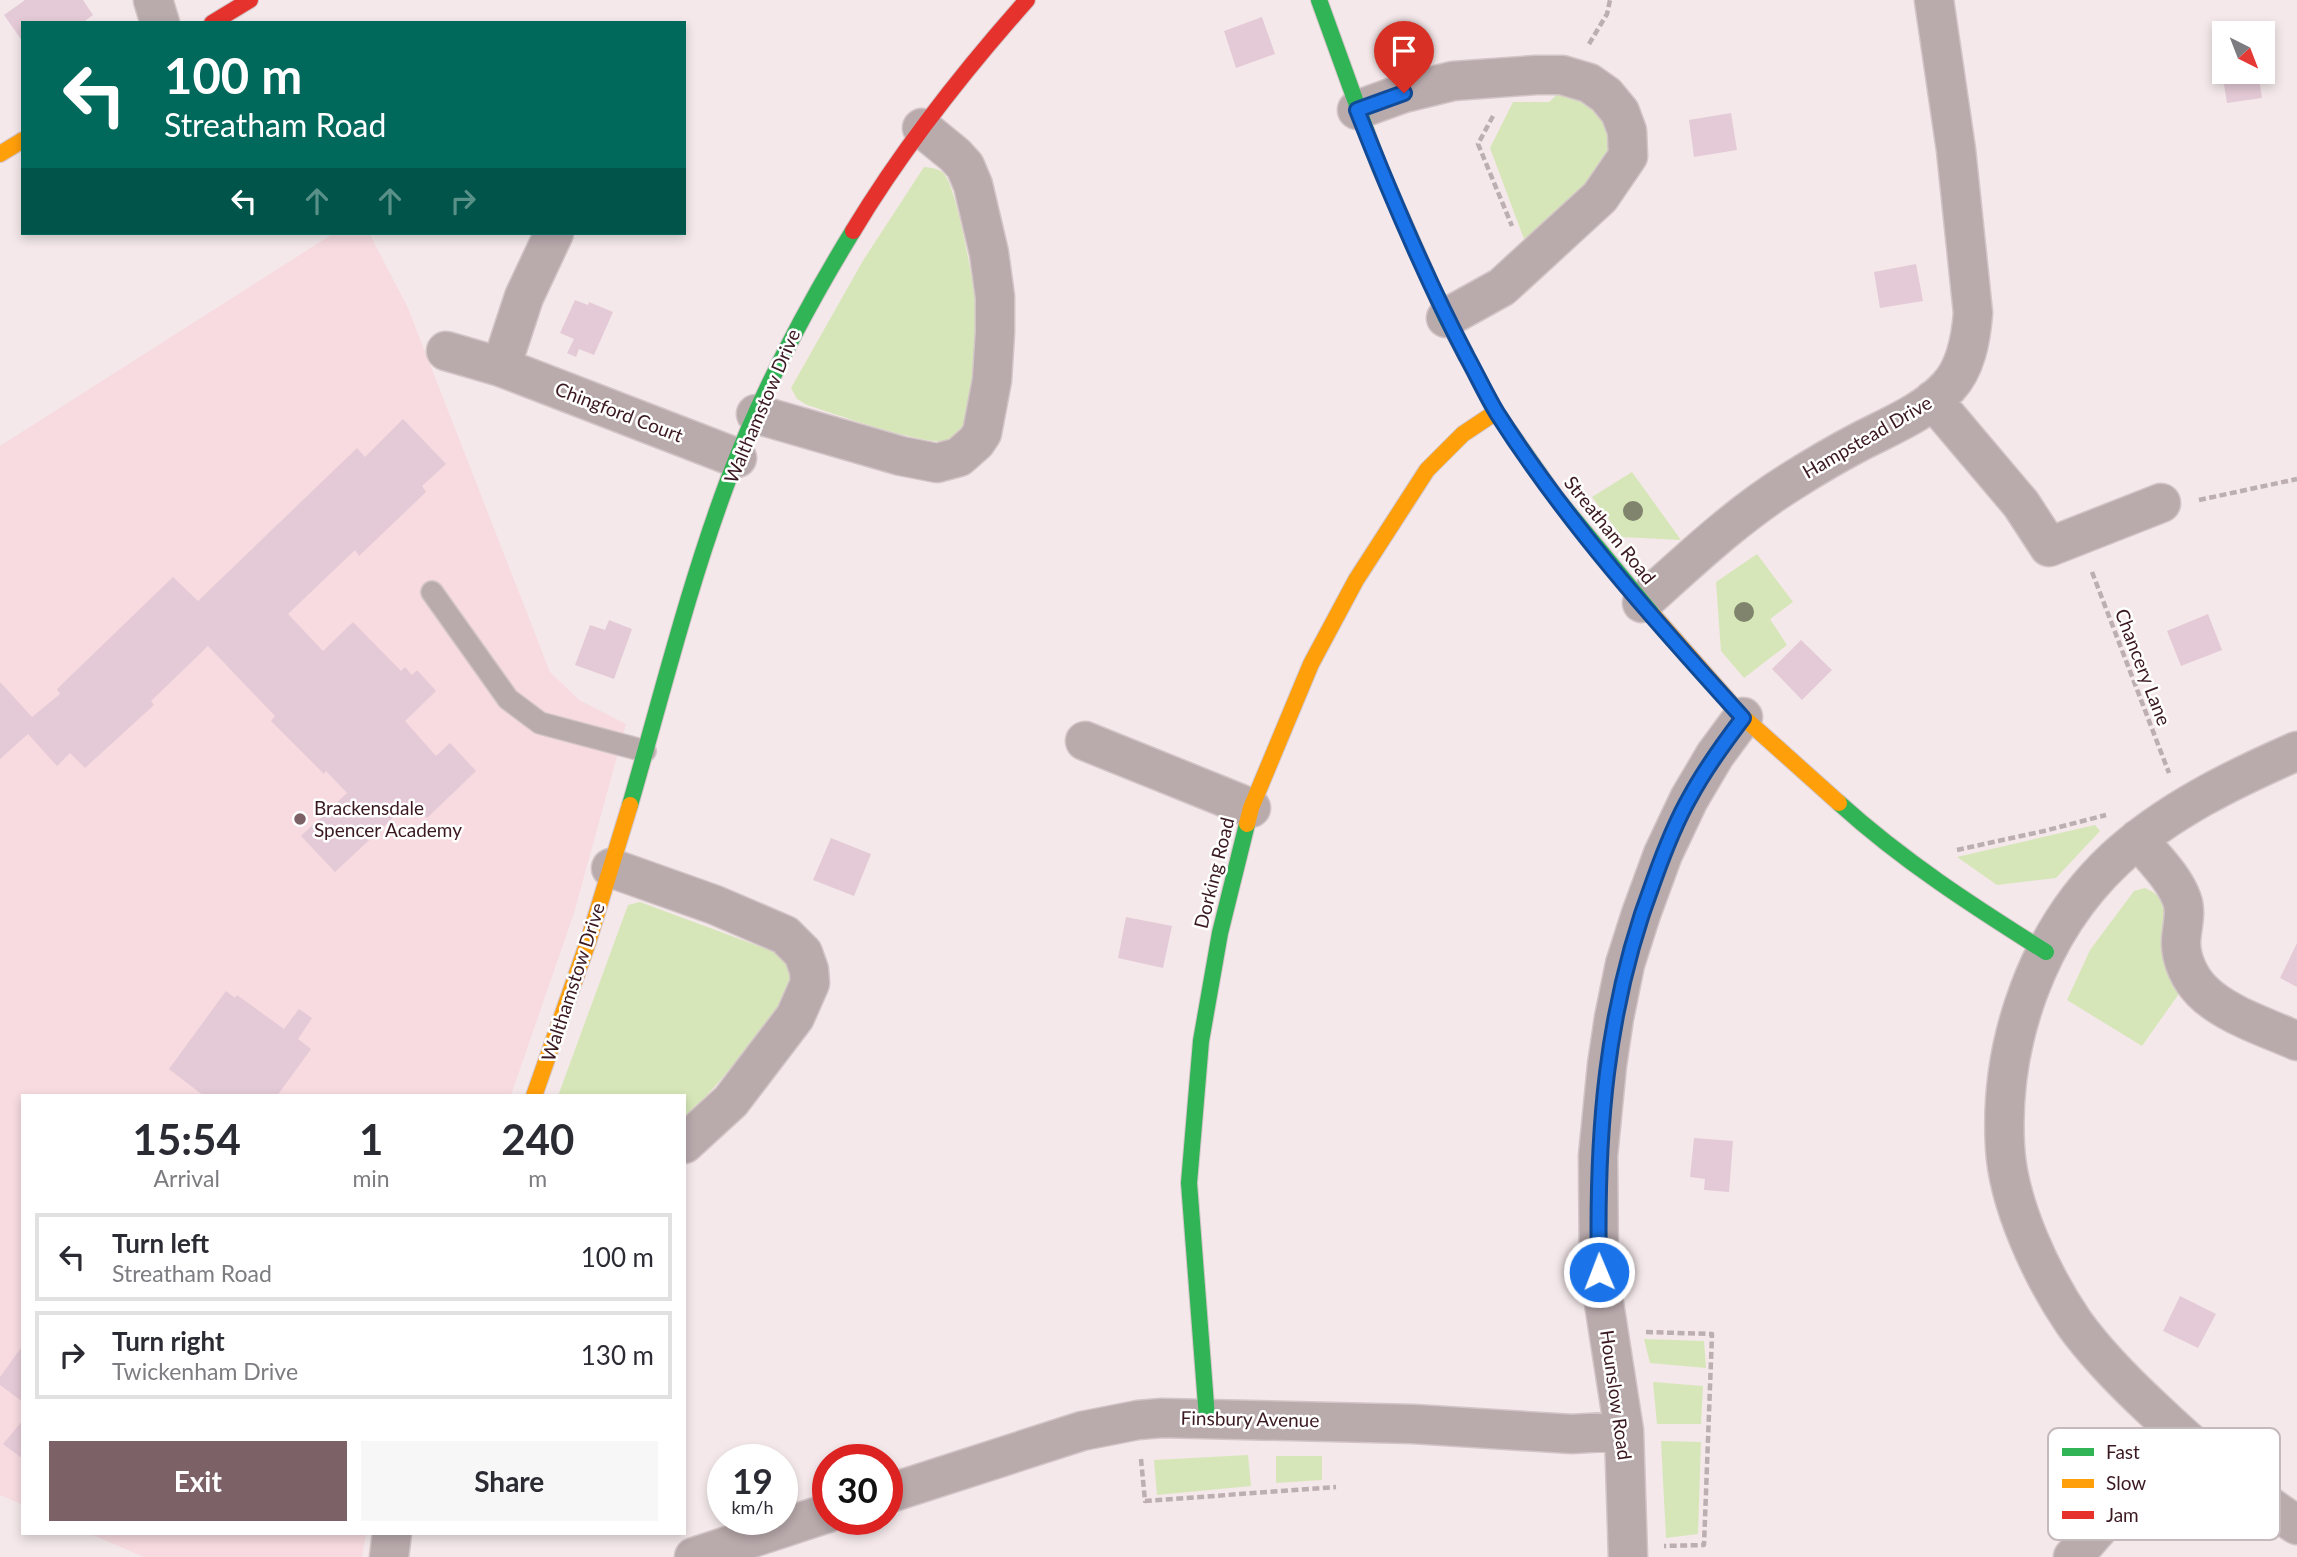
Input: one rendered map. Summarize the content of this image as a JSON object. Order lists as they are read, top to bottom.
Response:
{
  "streets": {
    "street": [
      "Walthamstow Drive",
      "Chingford Court",
      "Hampstead Drive",
      "Streatham Road",
      "Dorking Road",
      "Hounslow Road",
      "Finsbury Avenue"
    ],
    "path": ["Chancery Lane"]
  },
  "crossings": [
    ["Walthamstow Drive", "Chingford Court"],
    ["Hampstead Drive", "Streatham Road"],
    ["Streatham Road", "Dorking Road"],
    ["Streatham Road", "Hounslow Road"],
    ["Dorking Road", "Finsbury Avenue"],
    ["Hounslow Road", "Finsbury Avenue"]
  ],
  "places": ["Brackensdale Spencer Academy"],
  "legend": ["Fast", "Slow", "Jam"],
  "north": "bottom right",
  "page": {
    "turn": ["100 m", "Streatham Road"],
    "eta": [
      "15:54",
      "Arrival",
      "1",
      "min",
      "240",
      "m"
    ],
    "list": [
      {
        "name": "Turn left",
        "note": "Streatham Road",
        "value": "100 m"
      },
      {
        "name": "Turn right",
        "note": "Twickenham Drive",
        "value": "130 m"
      }
    ],
    "buttons": ["Exit", "Share"],
    "speed": "19 km/h",
    "limit": "30"
  }
}
